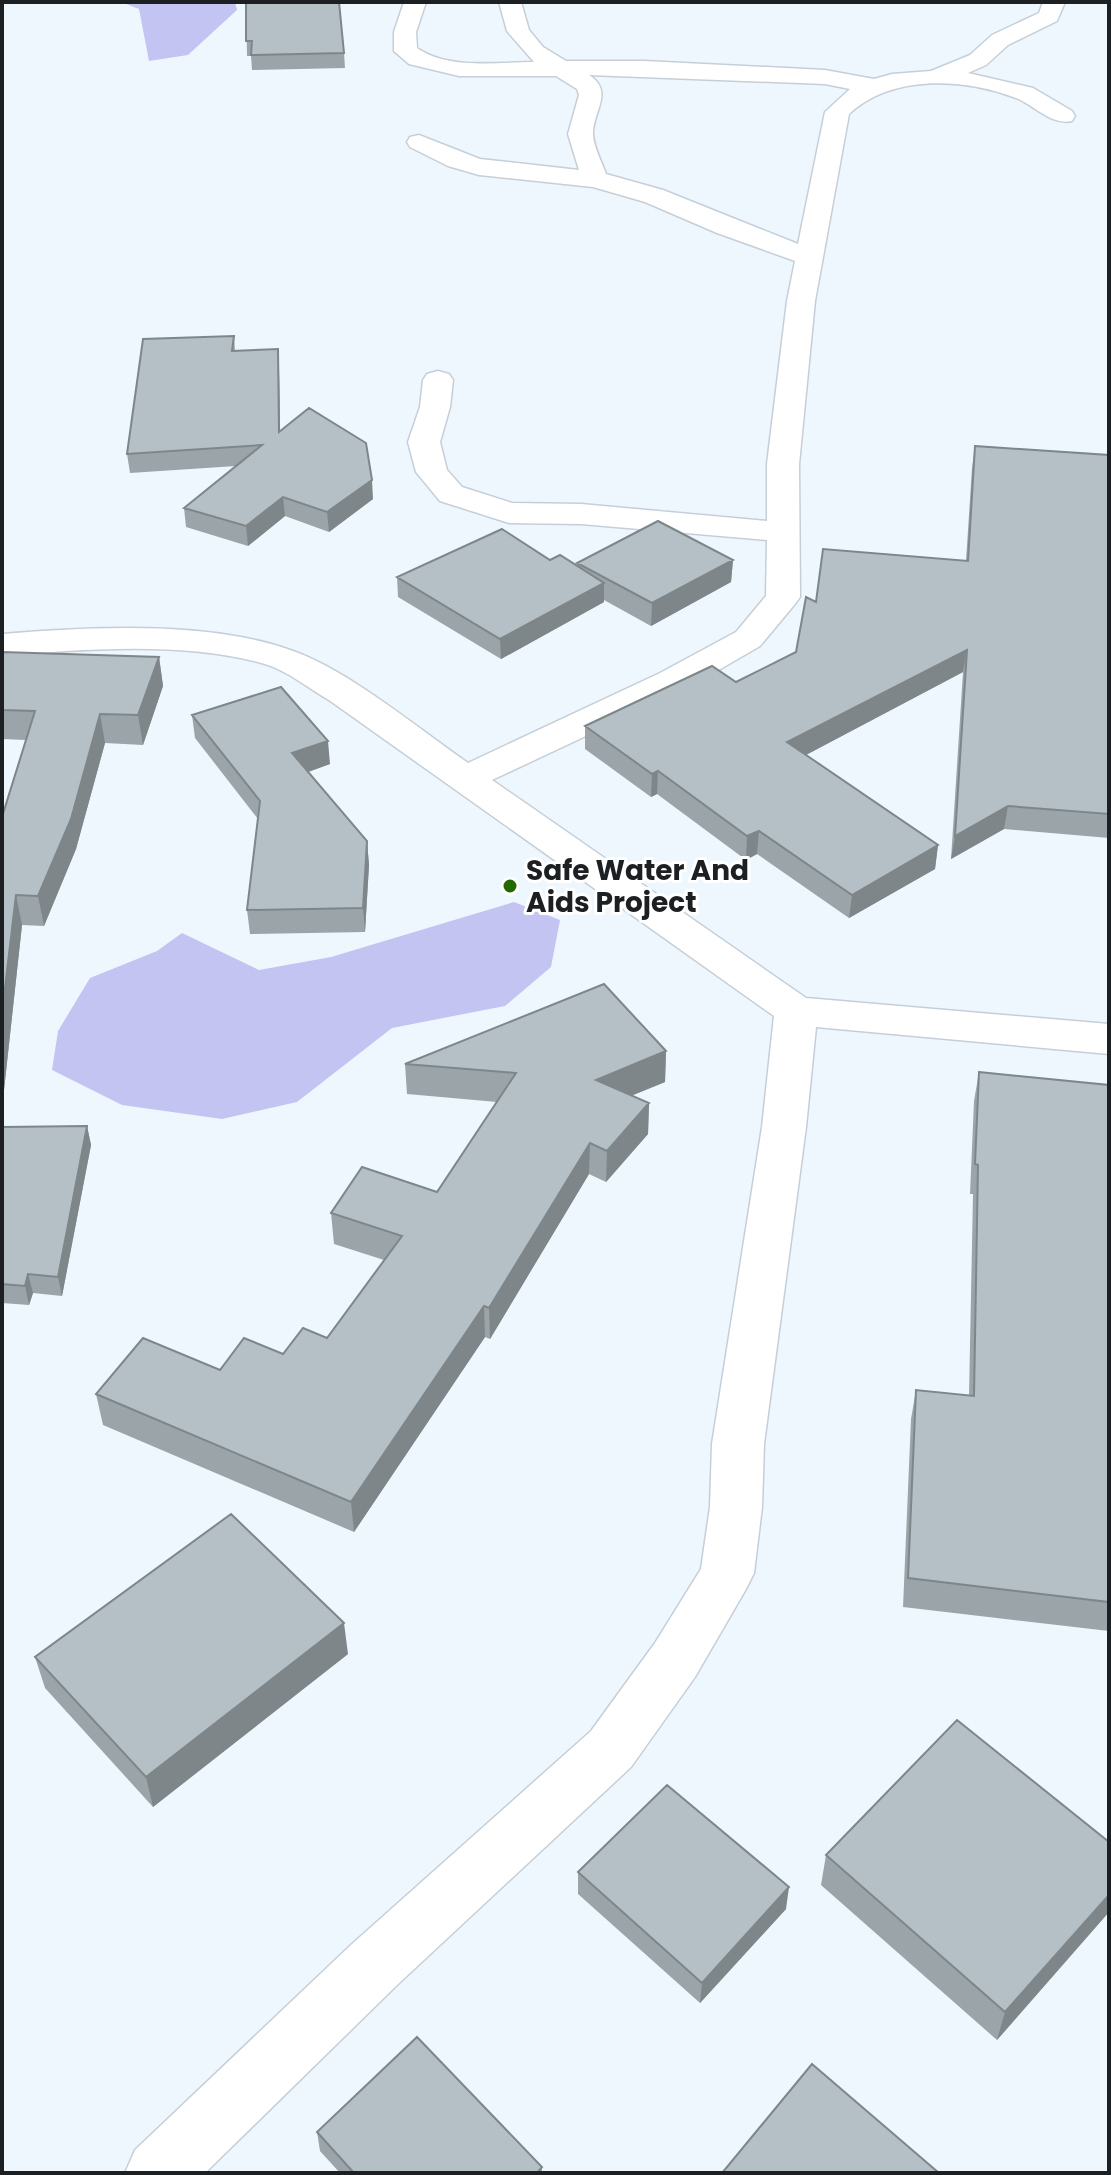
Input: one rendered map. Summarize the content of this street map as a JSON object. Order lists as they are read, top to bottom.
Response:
{
  "places": ["Safe Water And Aids Project"]
}
